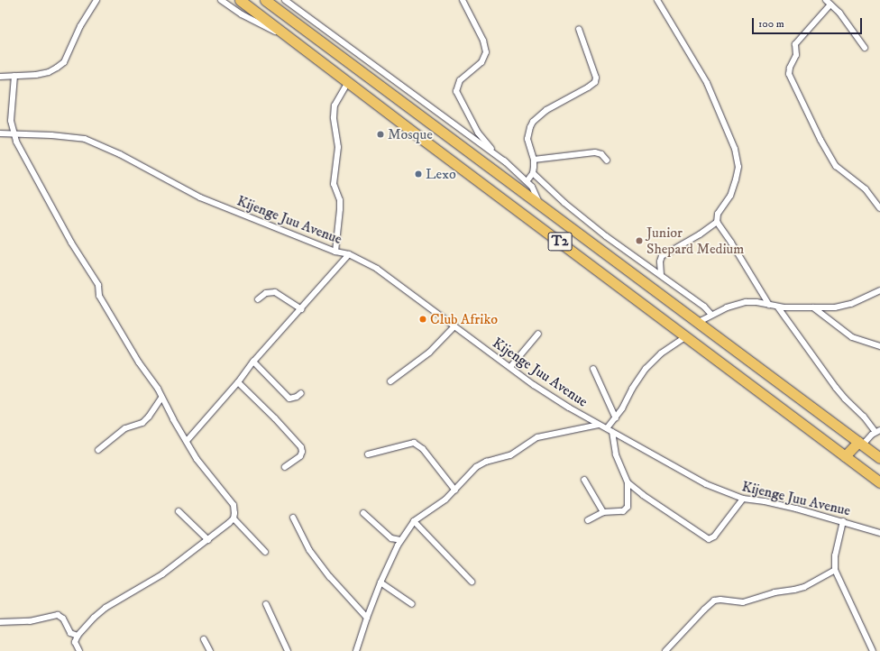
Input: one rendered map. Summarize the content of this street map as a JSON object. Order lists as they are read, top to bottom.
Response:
{
  "streets": {
    "highway": ["T2"],
    "street": ["Kijenge Juu Avenue"]
  },
  "places": [
    "Mosque",
    "Lexo",
    "Junior Shepard Medium",
    "Club Afriko"
  ],
  "scale_bar": "100 m"
}
